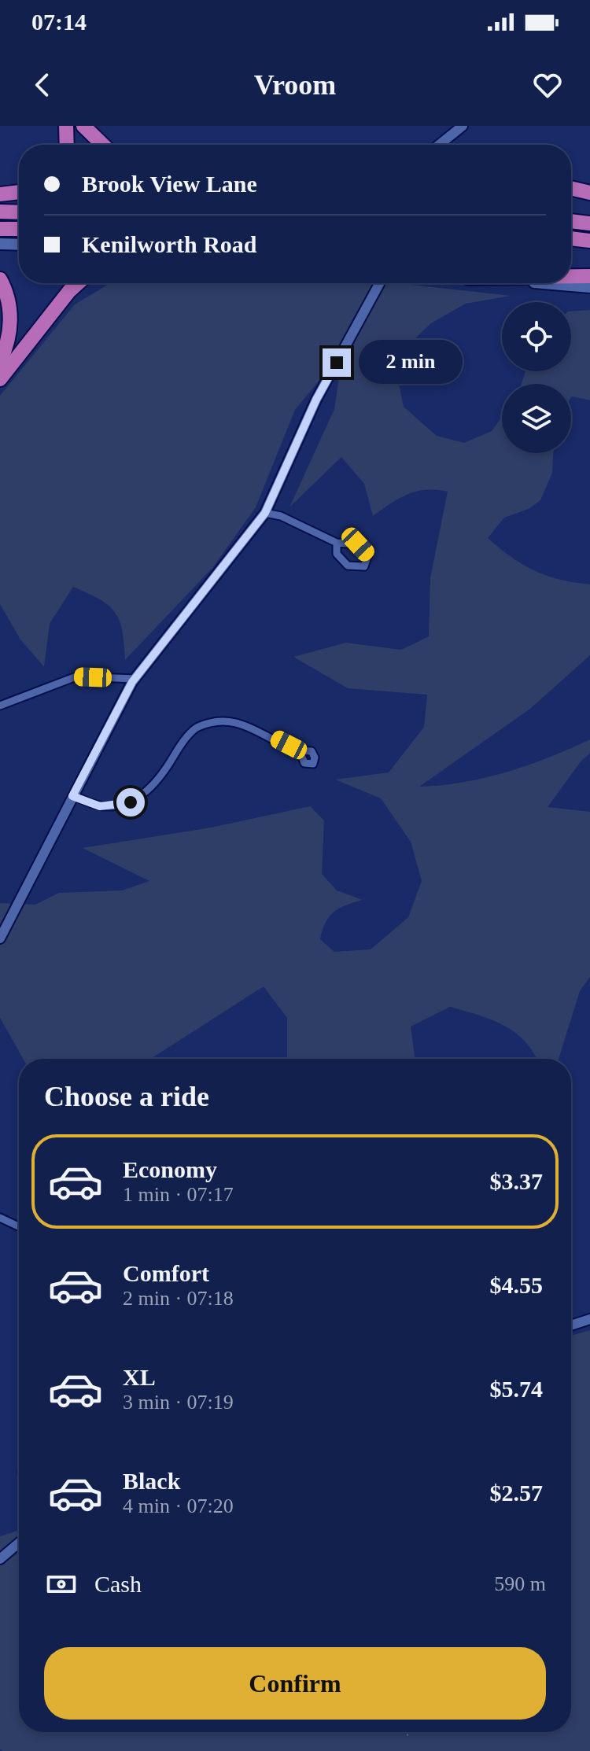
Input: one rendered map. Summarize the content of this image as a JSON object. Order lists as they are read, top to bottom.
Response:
{
  "page": {
    "status": "07:14",
    "header": "Vroom",
    "banner": ["Brook View Lane", "Kenilworth Road"],
    "bubble": "2 min",
    "heading": "Choose a ride",
    "list": [
      {
        "name": "Economy",
        "note": "1 min · 07:17",
        "value": "$3.37"
      },
      {
        "name": "Comfort",
        "note": "2 min · 07:18",
        "value": "$4.55"
      },
      {
        "name": "XL",
        "note": "3 min · 07:19",
        "value": "$5.74"
      },
      {
        "name": "Black",
        "note": "4 min · 07:20",
        "value": "$2.57"
      }
    ],
    "pay": ["Cash", "590 m"],
    "buttons": "Confirm"
  }
}
